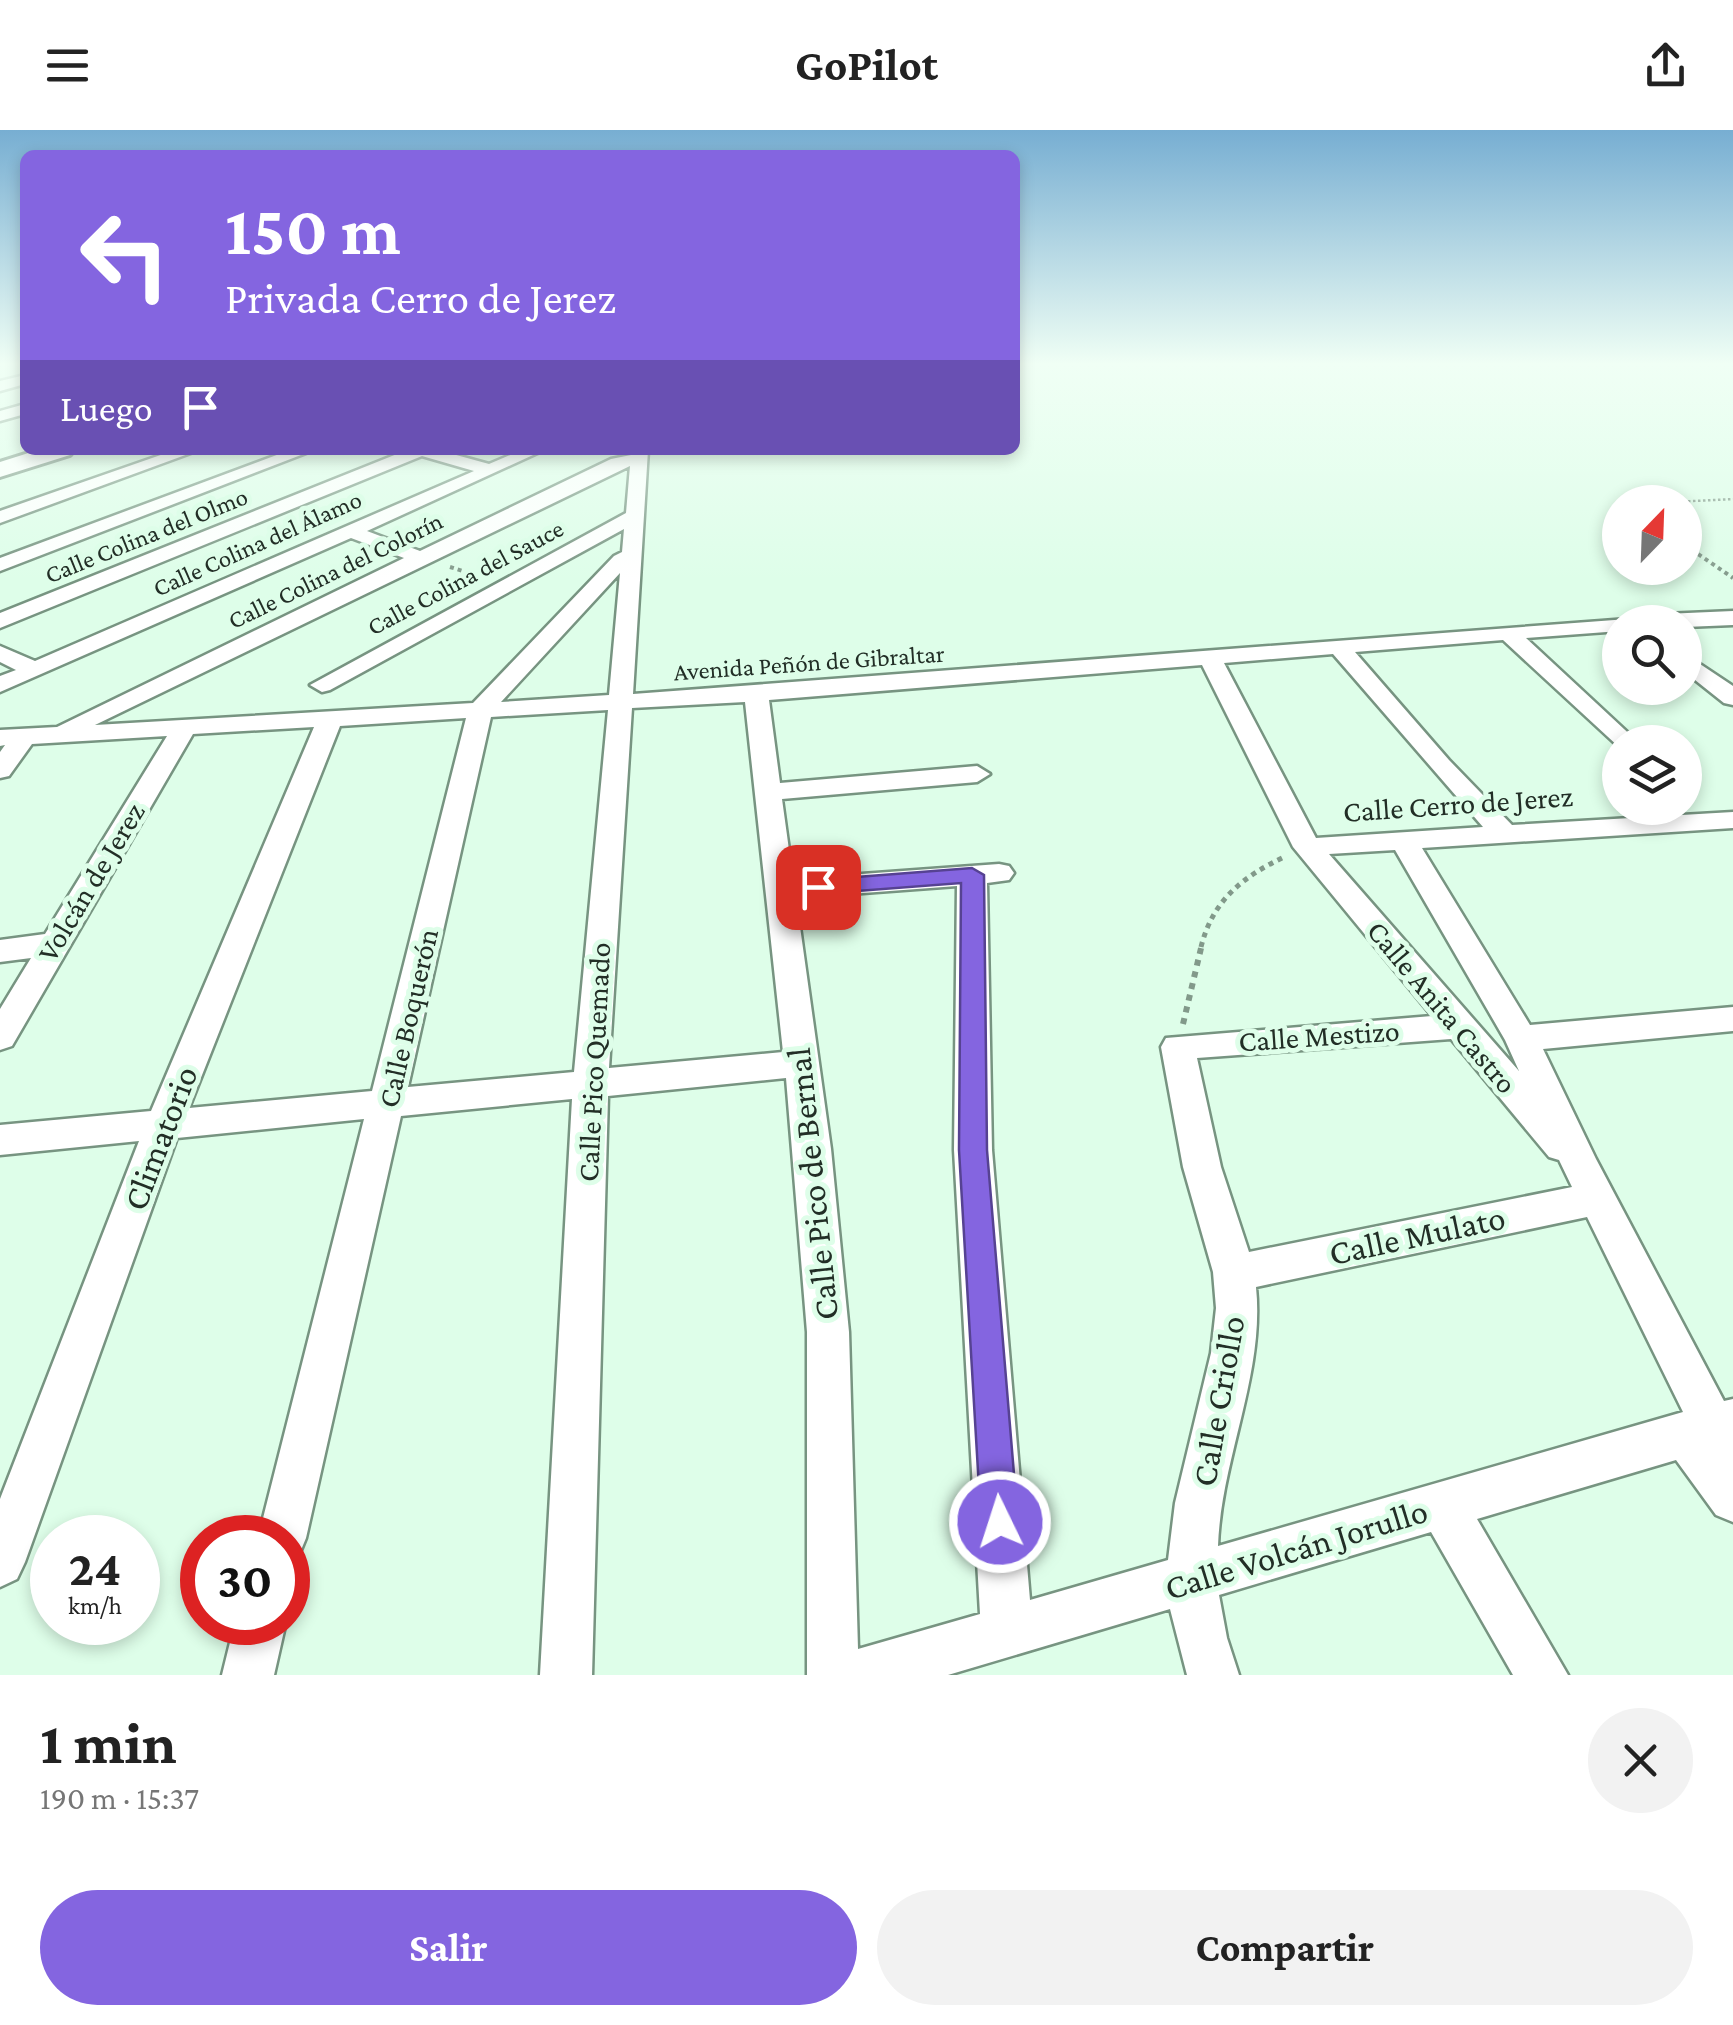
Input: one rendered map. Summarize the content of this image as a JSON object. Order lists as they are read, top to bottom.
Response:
{
  "streets": {
    "street": [
      "Calle Colina del Olmo",
      "Calle Colina del Álamo",
      "Calle Colina del Colorín",
      "Calle Colina del Sauce",
      "Avenida Peñón de Gibraltar",
      "Calle Cerro de Jerez",
      "Volcán de Jerez",
      "Calle Anita Castro",
      "Calle Boquerón",
      "Calle Mestizo",
      "Calle Pico Quemado",
      "Climatorio",
      "Calle Pico de Bernal",
      "Calle Mulato",
      "Calle Criollo",
      "Calle Volcán Jorullo"
    ]
  },
  "crossings": [
    ["Calle Colina del Colorín", "Avenida Peñón de Gibraltar"],
    ["Calle Colina del Sauce", "Avenida Peñón de Gibraltar"],
    ["Calle Colina del Sauce", "Calle Pico Quemado"],
    ["Calle Colina del Sauce", "Climatorio"],
    ["Avenida Peñón de Gibraltar", "Volcán de Jerez"],
    ["Avenida Peñón de Gibraltar", "Calle Anita Castro"],
    ["Avenida Peñón de Gibraltar", "Calle Boquerón"],
    ["Avenida Peñón de Gibraltar", "Calle Pico Quemado"],
    ["Avenida Peñón de Gibraltar", "Climatorio"],
    ["Avenida Peñón de Gibraltar", "Calle Pico de Bernal"],
    ["Calle Cerro de Jerez", "Calle Anita Castro"],
    ["Calle Anita Castro", "Calle Mestizo"],
    ["Calle Anita Castro", "Calle Mulato"],
    ["Calle Anita Castro", "Calle Volcán Jorullo"],
    ["Calle Boquerón", "Calle Pico Quemado"],
    ["Calle Mestizo", "Calle Criollo"],
    ["Calle Mulato", "Calle Criollo"],
    ["Calle Criollo", "Calle Volcán Jorullo"]
  ],
  "north": "top right",
  "page": {
    "header": "GoPilot",
    "turn": ["150 m", "Privada Cerro de Jerez"],
    "then": "Luego",
    "speed": "24 km/h",
    "limit": "30",
    "heading": ["1 min", "190 m · 15:37"],
    "buttons": ["Salir", "Compartir"]
  }
}
